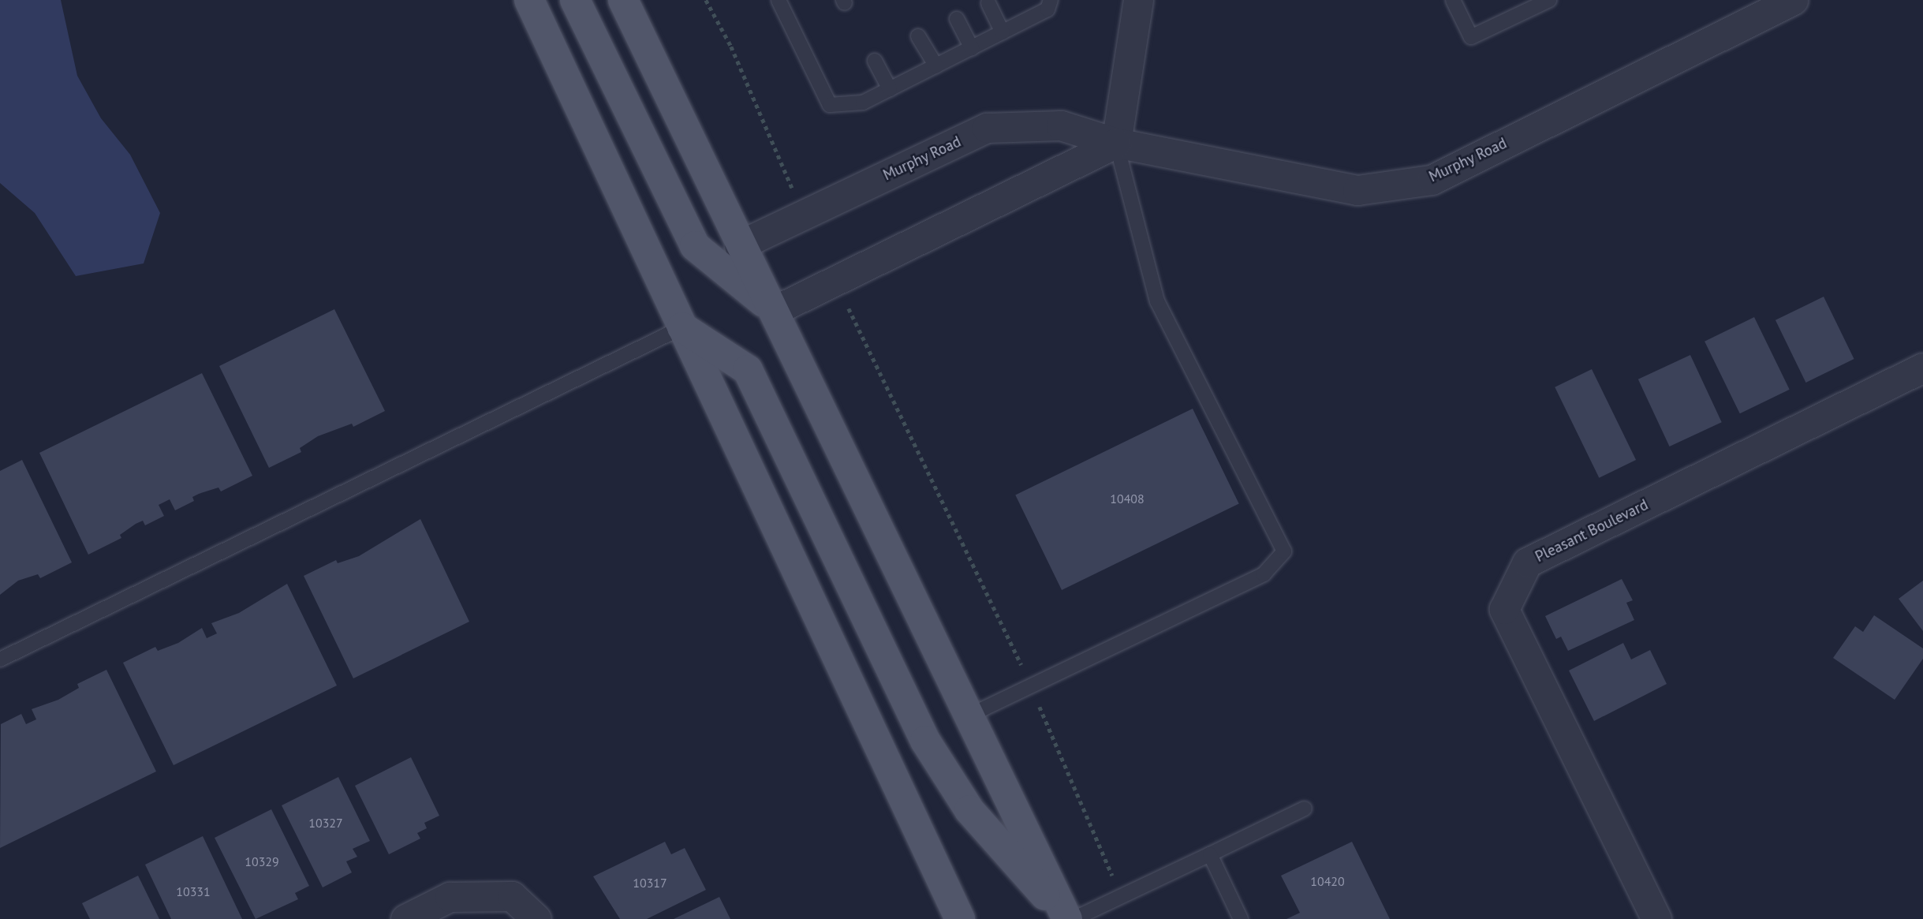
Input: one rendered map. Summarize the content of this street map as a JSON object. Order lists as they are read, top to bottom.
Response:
{
  "streets": {
    "street": ["Murphy Road", "Pleasant Boulevard"]
  },
  "house_numbers": [
    "10408",
    "10327",
    "10329",
    "10420",
    "10317",
    "10331"
  ]
}
